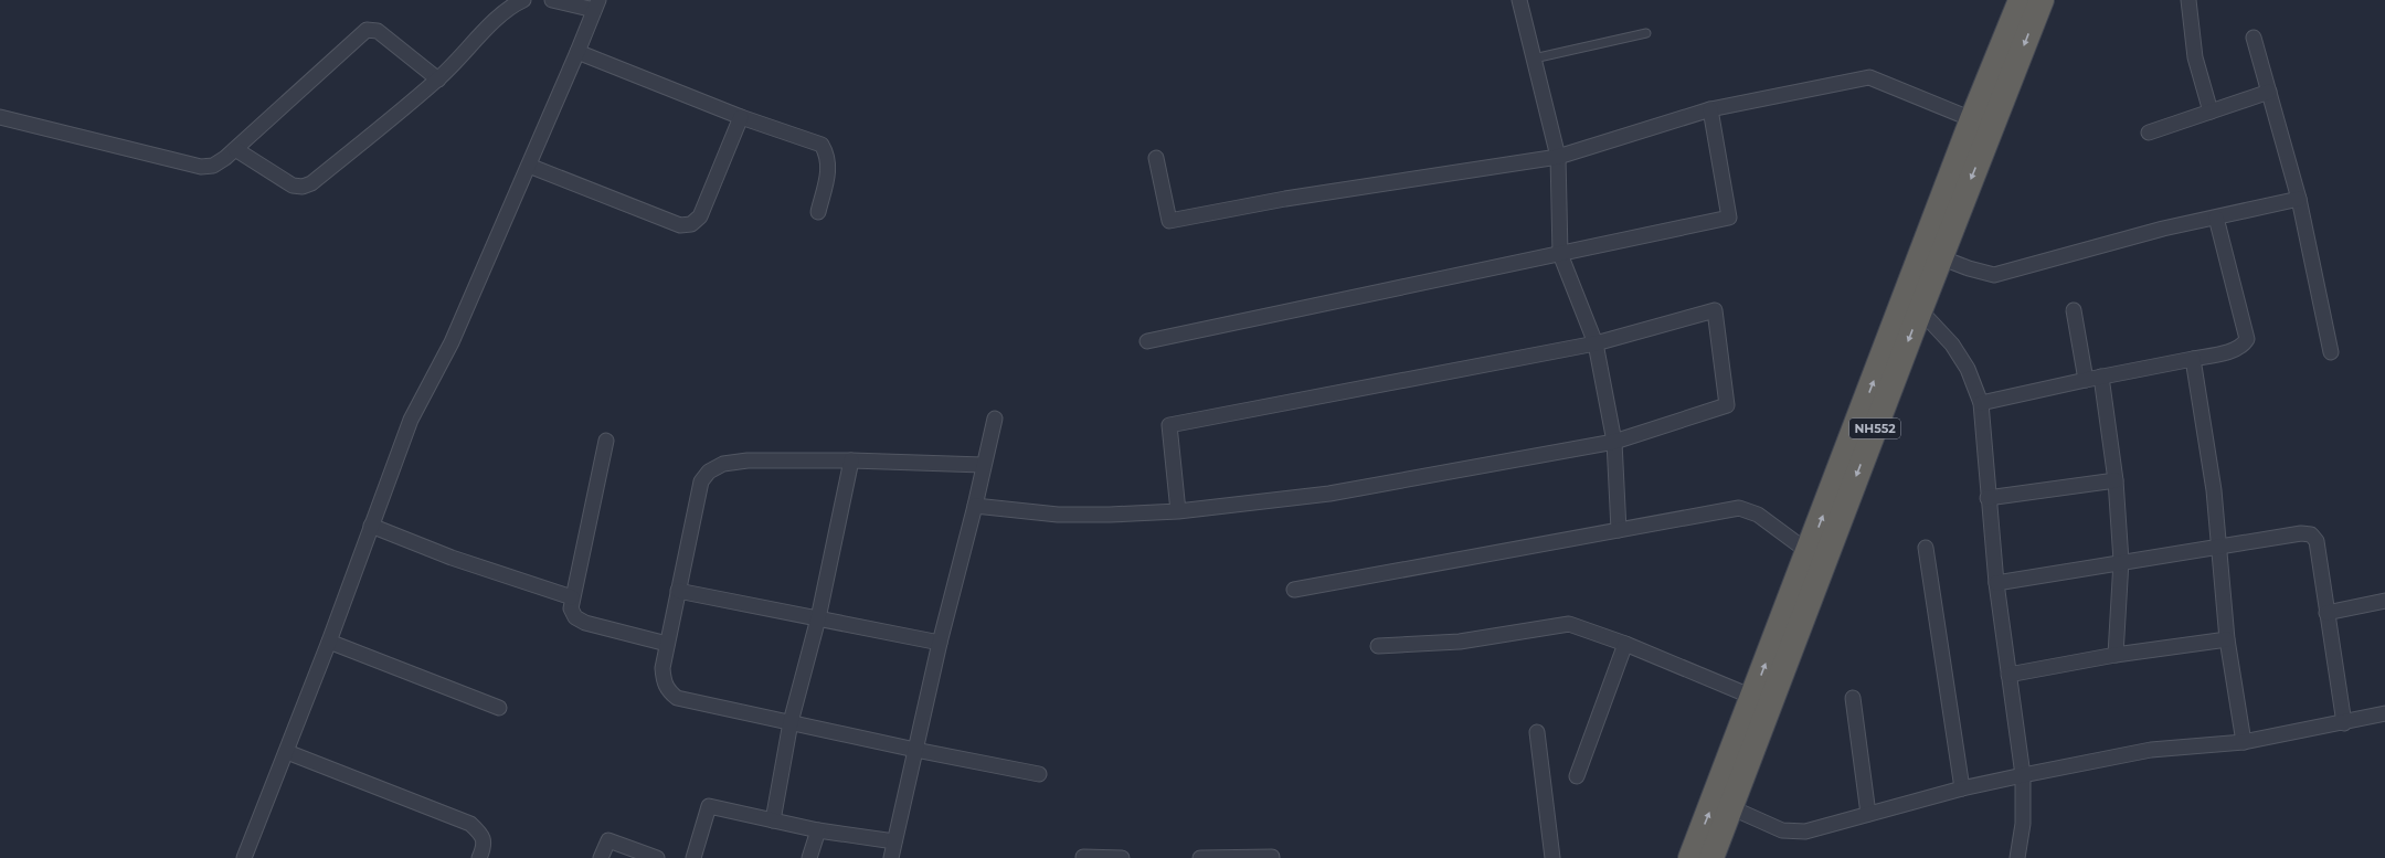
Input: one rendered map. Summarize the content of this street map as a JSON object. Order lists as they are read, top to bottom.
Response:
{
  "streets": {
    "highway": ["NH552"]
  }
}
